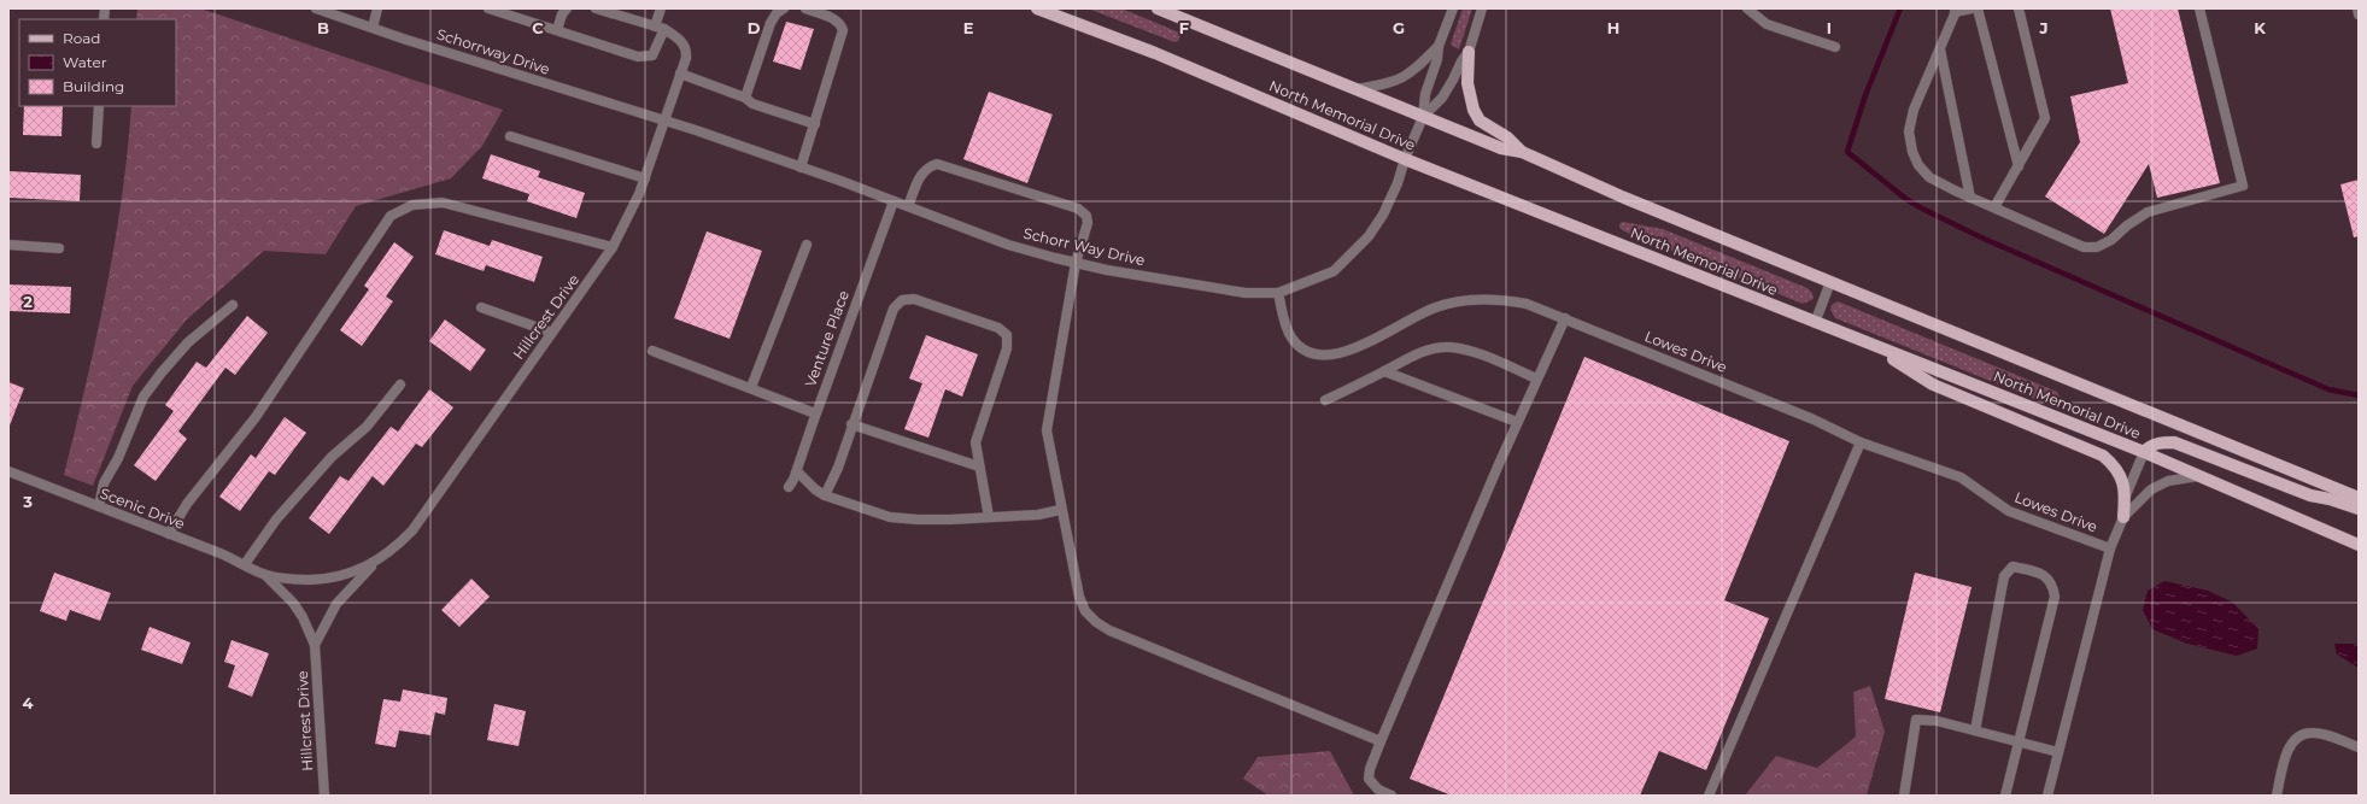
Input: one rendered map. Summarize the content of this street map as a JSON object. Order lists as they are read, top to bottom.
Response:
{
  "streets": {
    "main road": ["North Memorial Drive"],
    "street": [
      "Schorrway Drive",
      "Schorr Way Drive",
      "Hillcrest Drive",
      "Venture Place",
      "Lowes Drive",
      "Scenic Drive"
    ]
  },
  "crossings": [
    ["Schorrway Drive", "Schorr Way Drive"],
    ["Schorrway Drive", "Hillcrest Drive"],
    ["North Memorial Drive", "Schorr Way Drive"],
    ["Schorr Way Drive", "Hillcrest Drive"],
    ["Schorr Way Drive", "Venture Place"],
    ["Schorr Way Drive", "Lowes Drive"],
    ["Hillcrest Drive", "Scenic Drive"]
  ],
  "legend": ["Road", "Water", "Building"],
  "grid": {
    "columns": [
      "B",
      "C",
      "D",
      "E",
      "F",
      "G",
      "H",
      "I",
      "J",
      "K"
    ],
    "rows": ["2", "3", "4"]
  }
}
